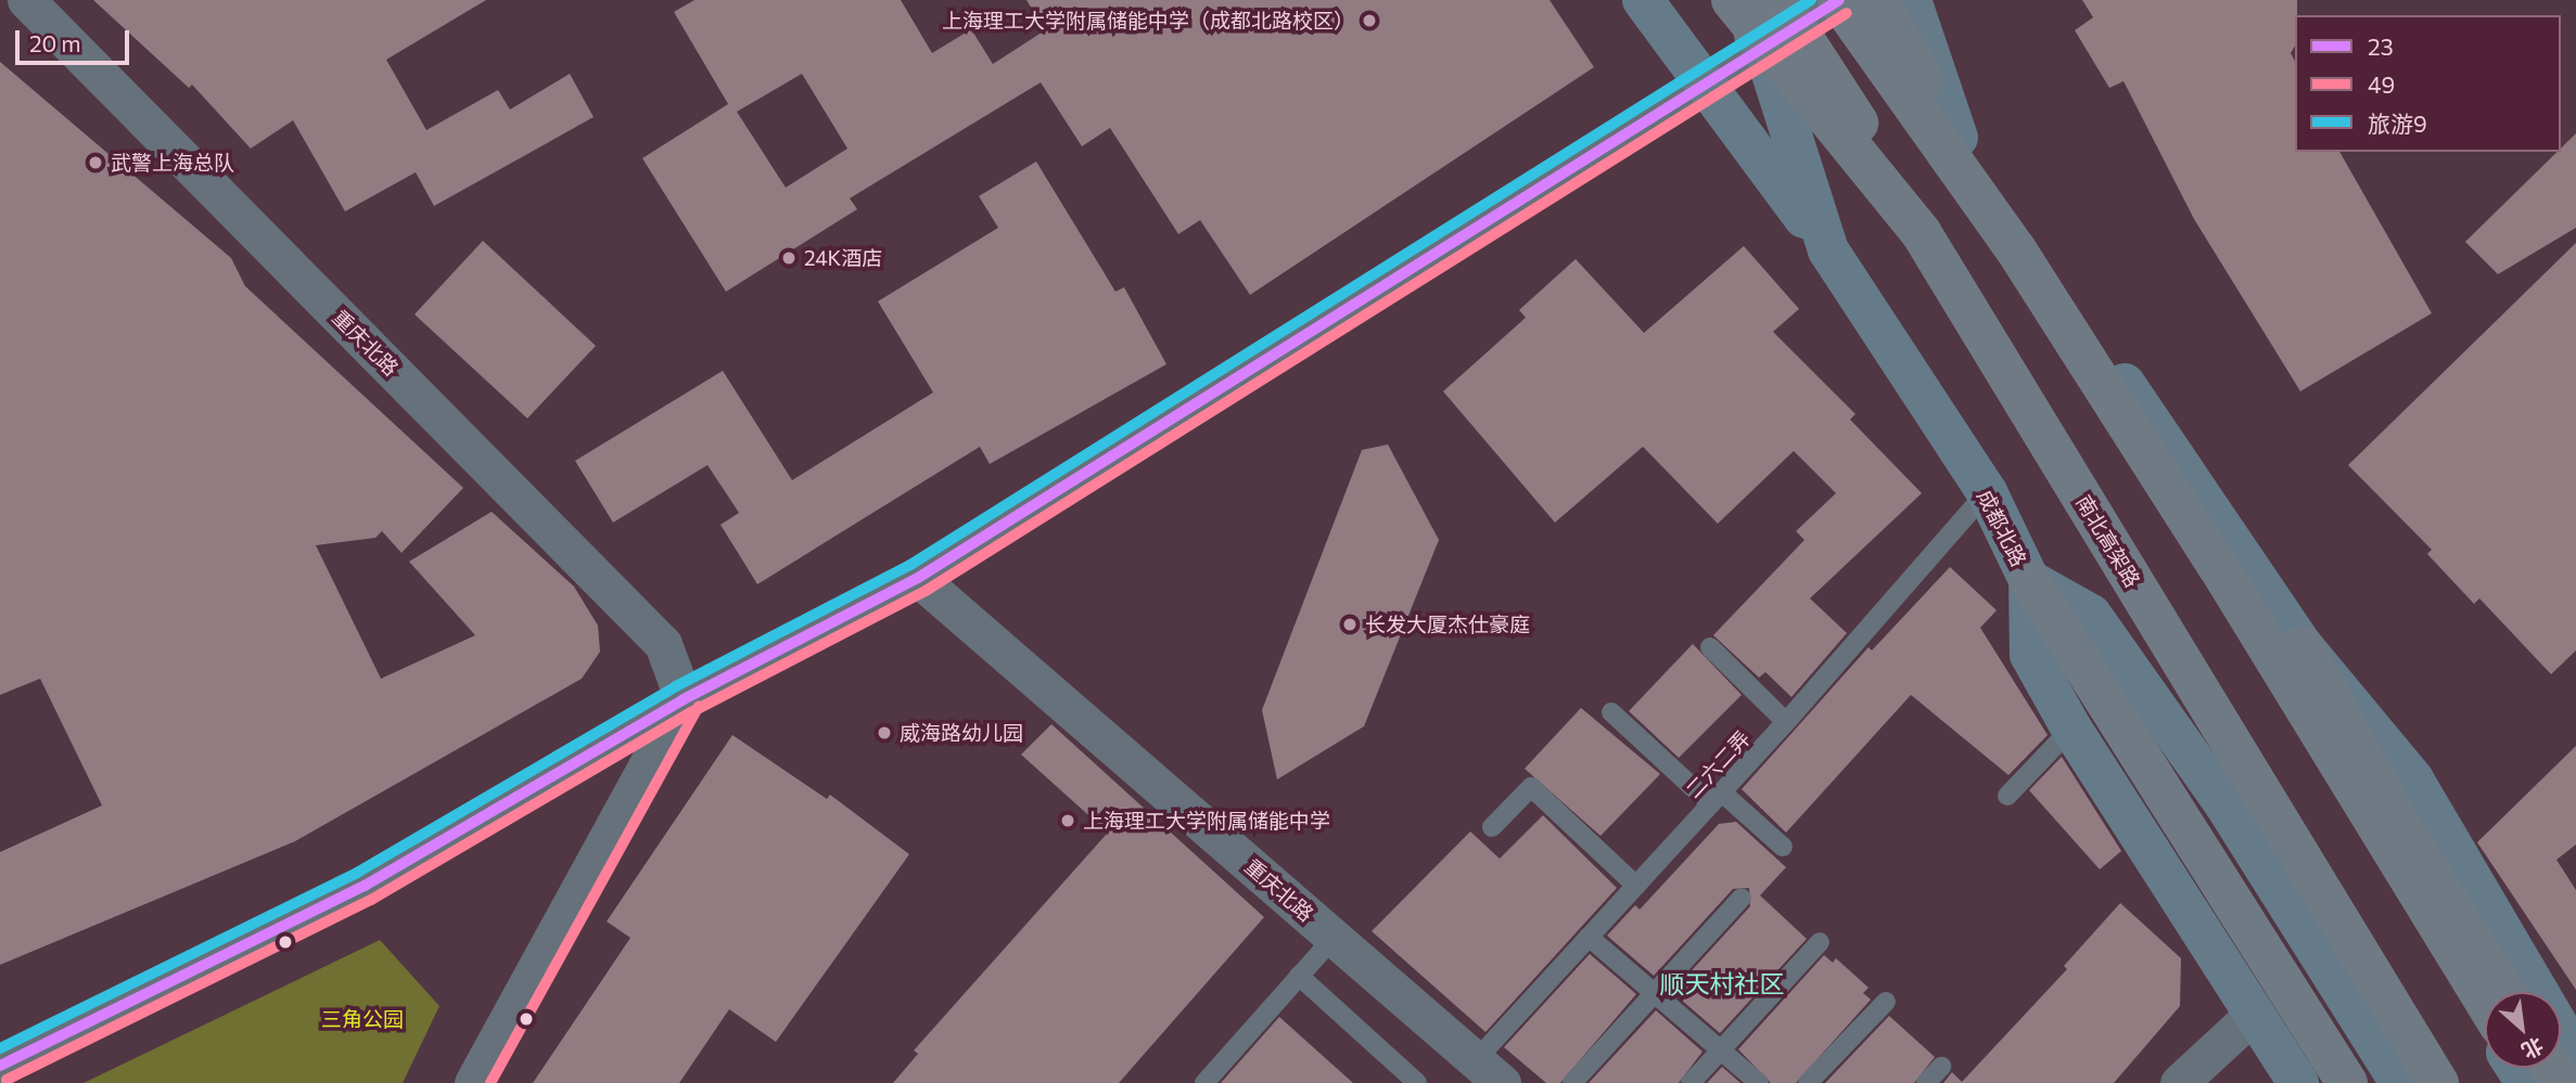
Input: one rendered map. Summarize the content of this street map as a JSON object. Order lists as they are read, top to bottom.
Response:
{
  "streets": {
    "highway": ["南北高架路"],
    "main road": ["成都北路"],
    "street": ["重庆北路"],
    "lane": ["二六二弄"]
  },
  "crossings": [
    ["重庆北路", "二六二弄"],
    ["成都北路", "二六二弄"]
  ],
  "districts": ["顺天村社区"],
  "parks": ["三角公园"],
  "places": [
    "上海理工大学附属储能中学（成都北路校区）",
    "武警上海总队",
    "24K酒店",
    "长发大厦杰仕豪庭",
    "威海路幼儿园",
    "上海理工大学附属储能中学"
  ],
  "lines": ["transit line 23", "transit line 旅游9", "transit line 49"],
  "legend": ["23", "49", "旅游9"],
  "scale_bar": "20 m",
  "north": "bottom right"
}
